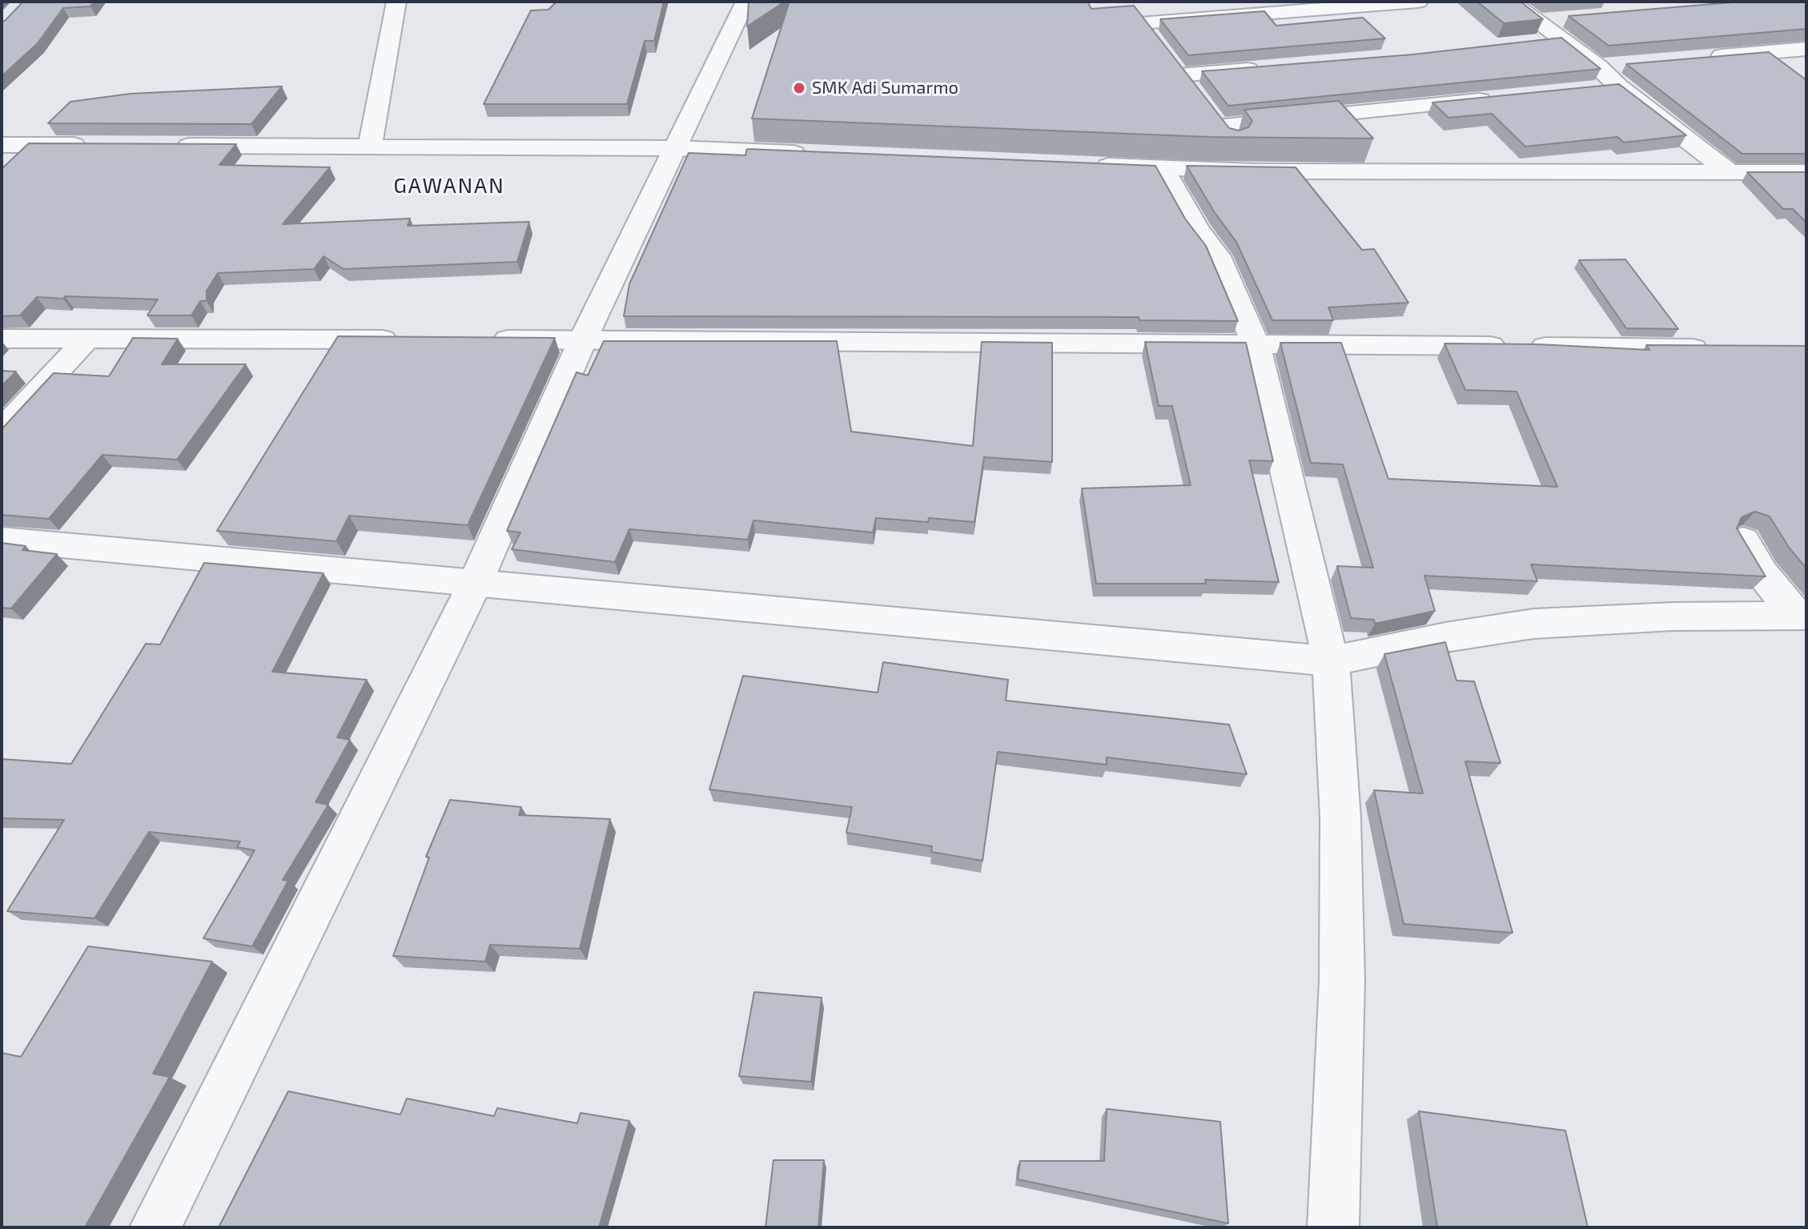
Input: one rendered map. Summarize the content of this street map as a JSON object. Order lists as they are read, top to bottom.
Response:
{
  "districts": ["GAWANAN"],
  "places": ["SMK Adi Sumarmo"]
}
